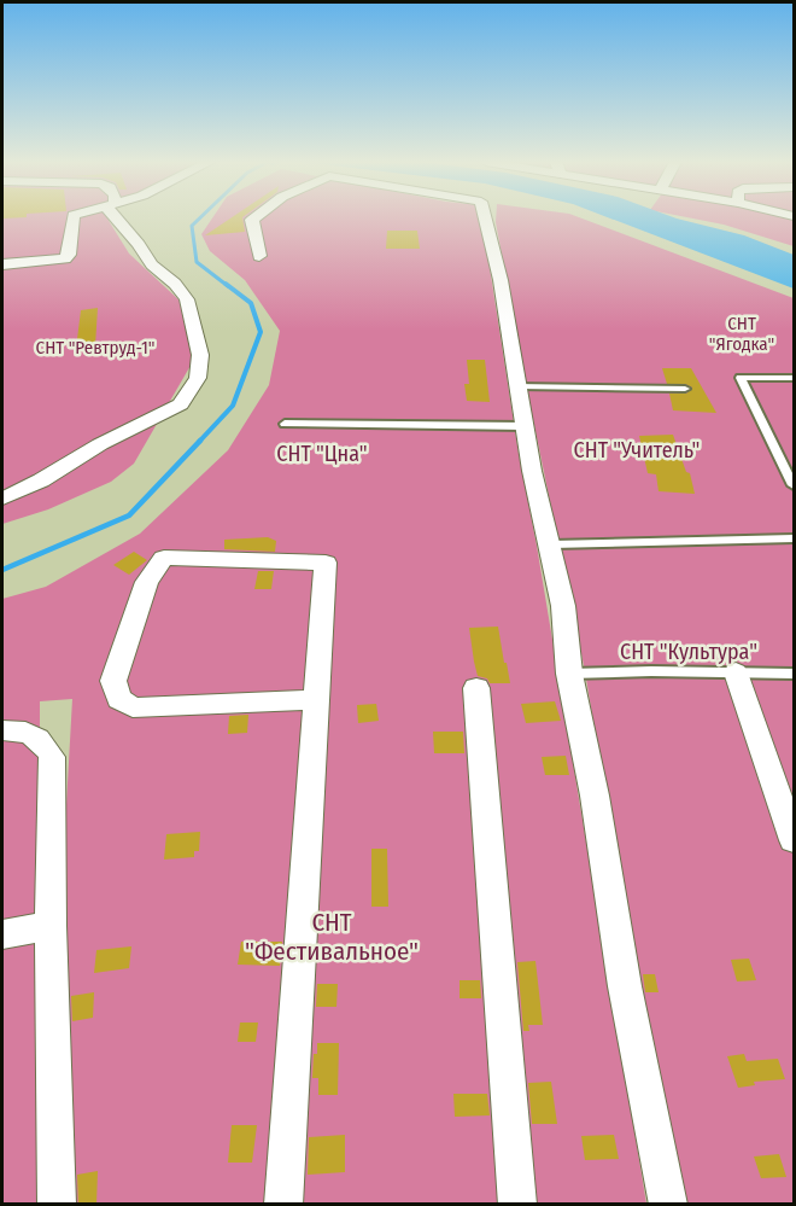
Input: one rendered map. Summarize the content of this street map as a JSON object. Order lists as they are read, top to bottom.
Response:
{
  "parks": [
    "СНТ \"Ягодка\"",
    "СНТ \"Ревтруд-1\"",
    "СНТ \"Учитель\"",
    "СНТ \"Цна\"",
    "СНТ \"Культура\"",
    "СНТ \"Фестивальное\""
  ]
}
